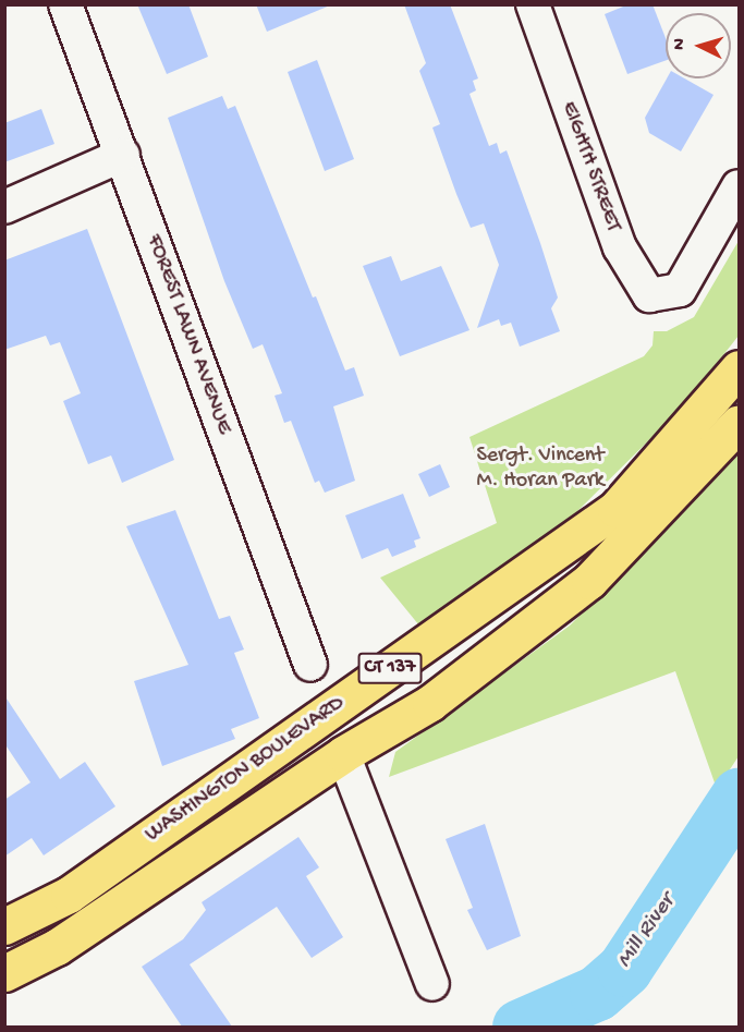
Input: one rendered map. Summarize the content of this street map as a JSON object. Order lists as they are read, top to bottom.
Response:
{
  "streets": {
    "main road": ["CT 137", "WASHINGTON BOULEVARD"],
    "street": ["EIGHTH STREET", "FOREST LAWN AVENUE"]
  },
  "water": ["Mill River"],
  "parks": ["Sergt. Vincent M. Horan Park"],
  "north": "left"
}
